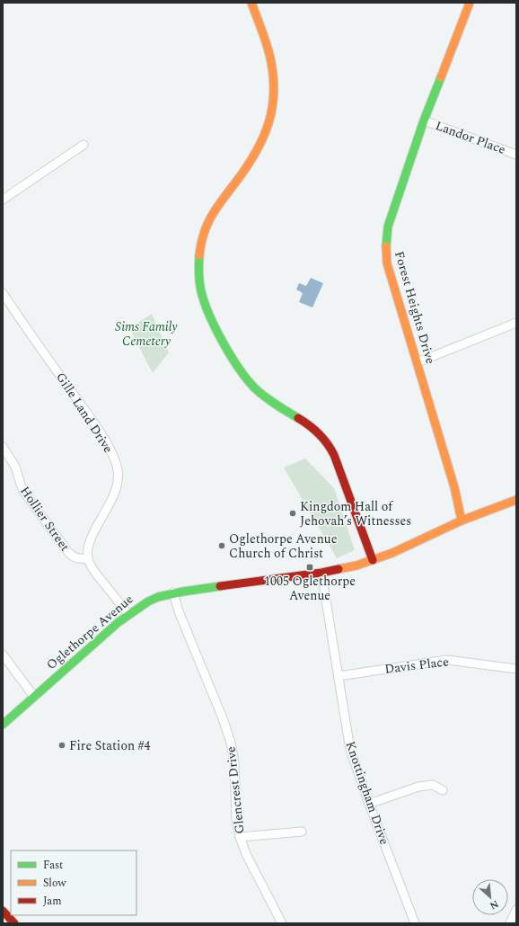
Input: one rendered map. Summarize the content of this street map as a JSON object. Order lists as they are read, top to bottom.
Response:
{
  "streets": {
    "street": [
      "Landor Place",
      "Forest Heights Drive",
      "Gille Land Drive",
      "Hollier Street",
      "Oglethorpe Avenue",
      "Davis Place",
      "Glencrest Drive",
      "Knottingham Drive"
    ]
  },
  "crossings": [
    ["Landor Place", "Forest Heights Drive"],
    ["Forest Heights Drive", "Oglethorpe Avenue"],
    ["Gille Land Drive", "Hollier Street"],
    ["Oglethorpe Avenue", "Glencrest Drive"],
    ["Oglethorpe Avenue", "Knottingham Drive"],
    ["Davis Place", "Knottingham Drive"]
  ],
  "parks": ["Sims Family Cemetery"],
  "places": {
    "other": ["Kingdom Hall of Jehovah’s Witnesses", "Oglethorpe Avenue Church of Christ", "Fire Station #4"],
    "transit": ["1005 Oglethorpe Avenue"]
  },
  "legend": ["Fast", "Slow", "Jam"],
  "north": "bottom right"
}
